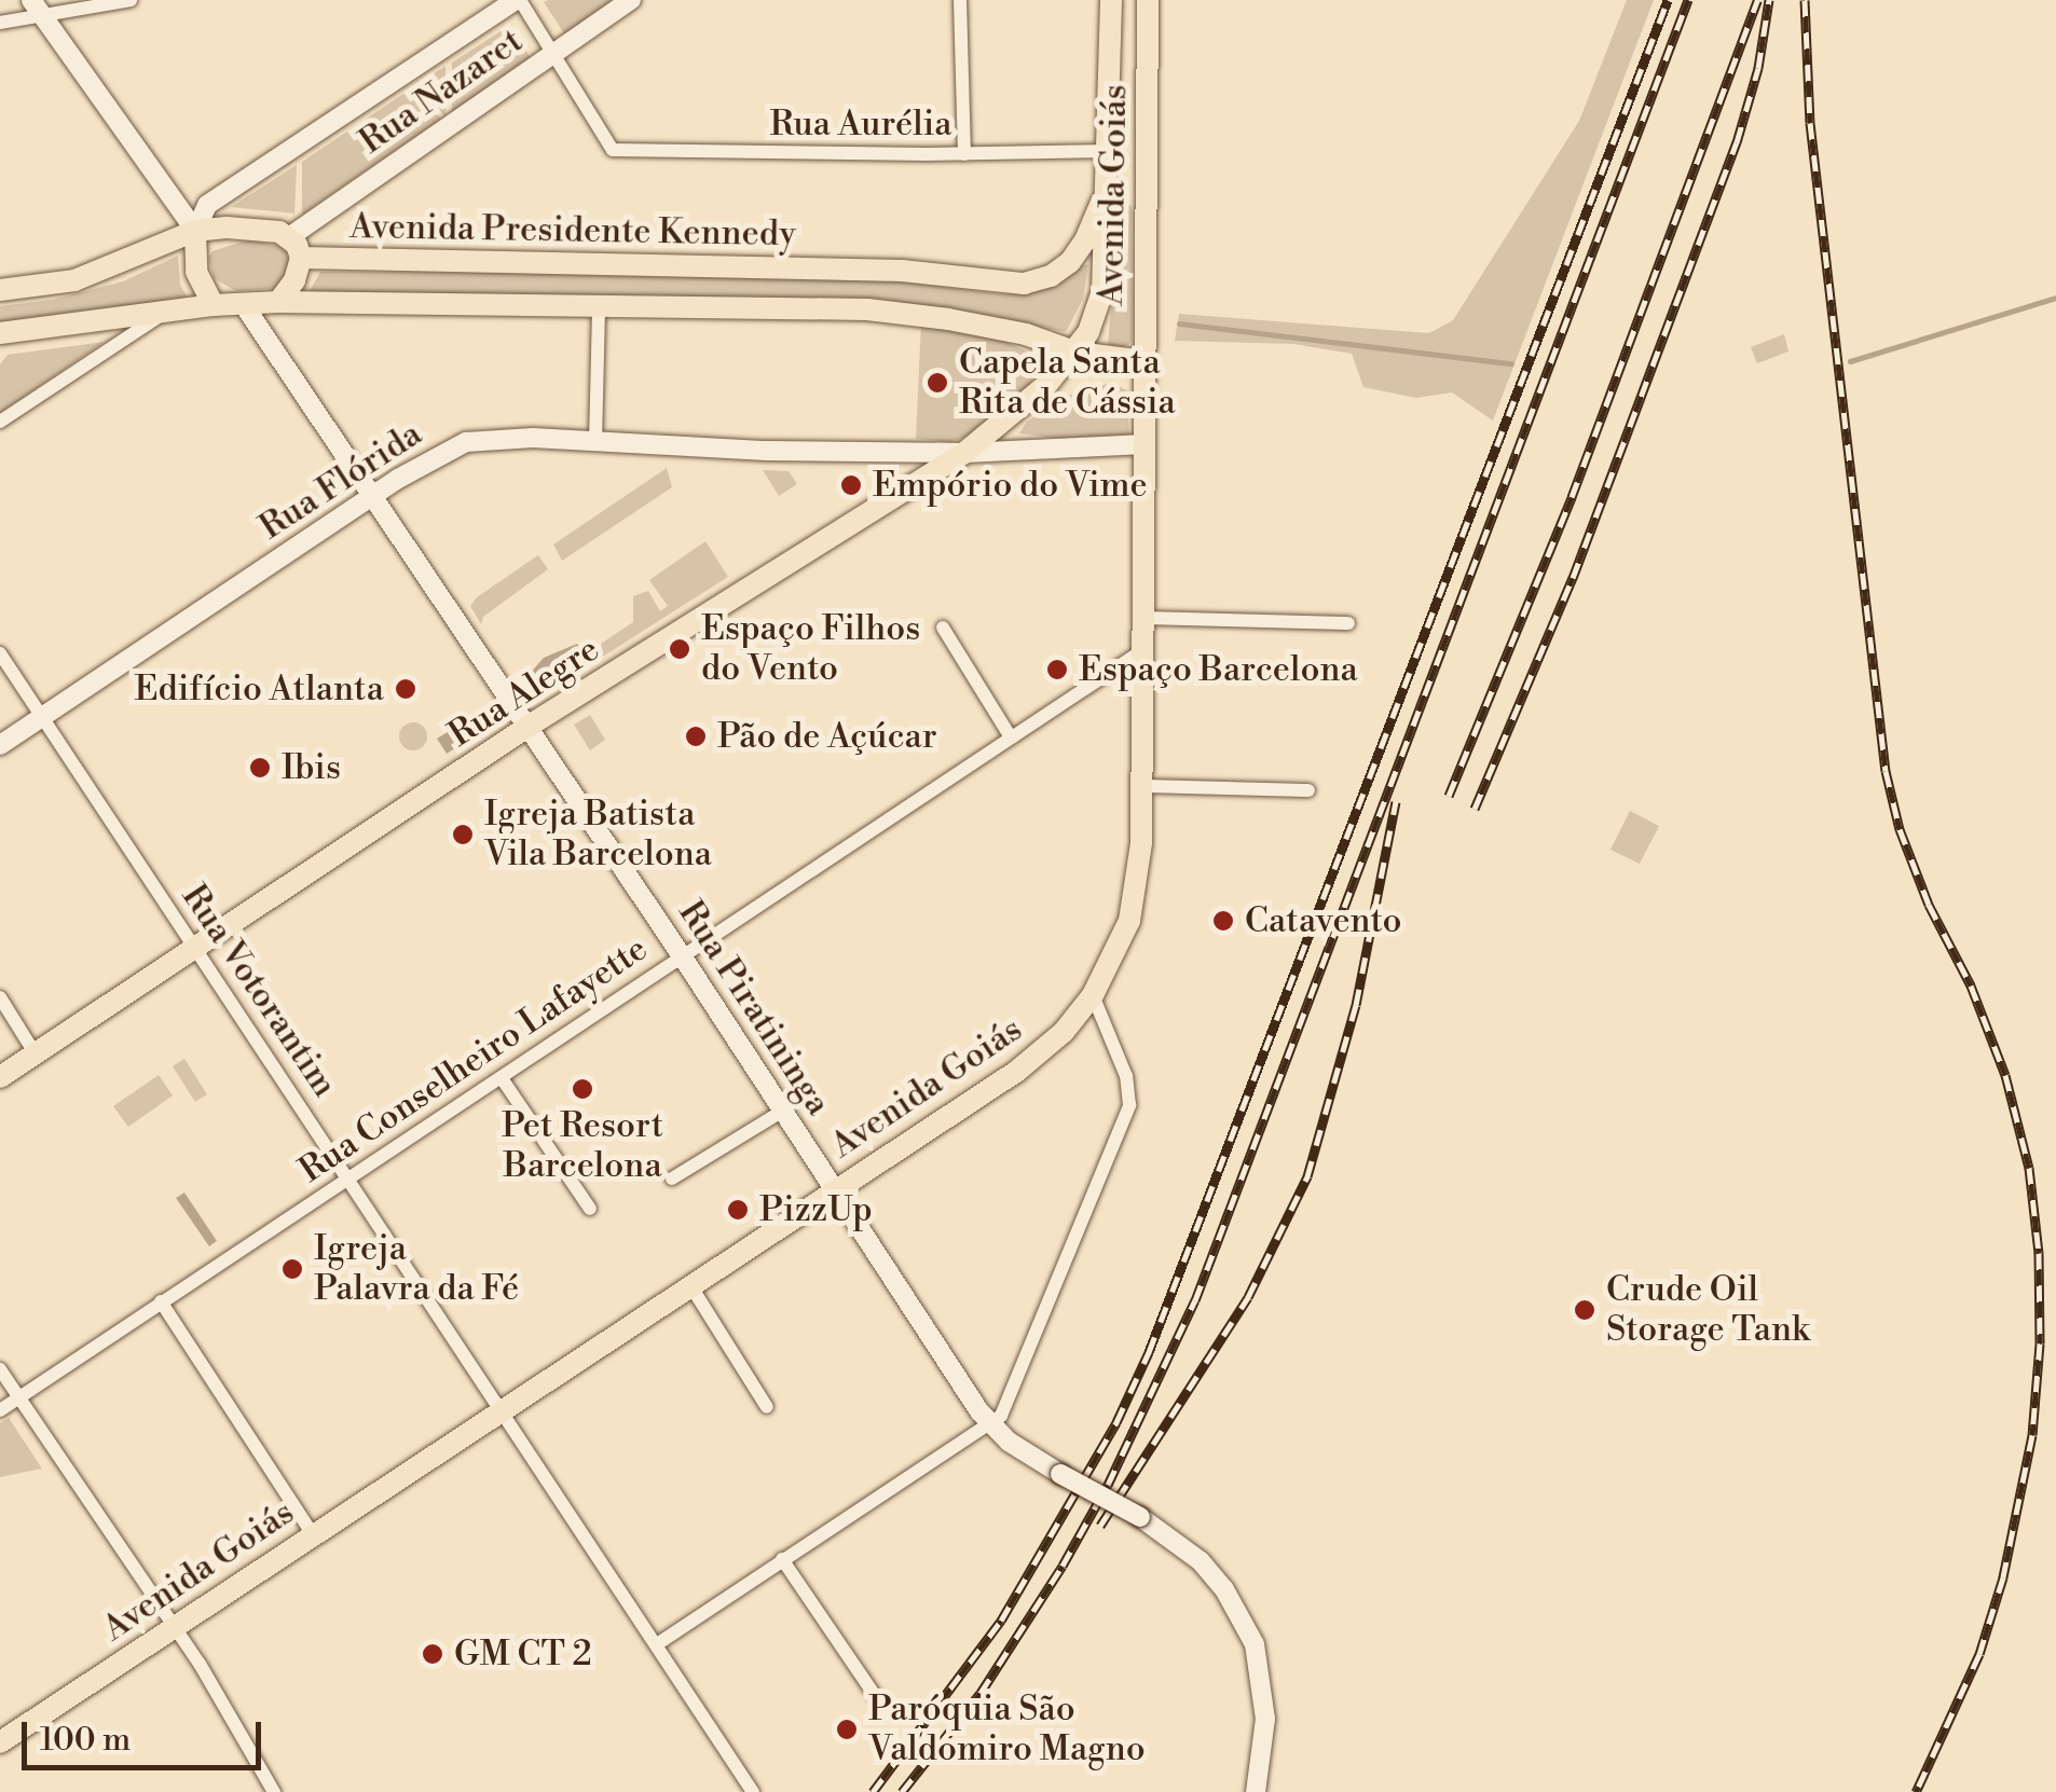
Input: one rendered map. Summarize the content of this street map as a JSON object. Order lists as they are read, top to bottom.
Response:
{
  "streets": {
    "main road": ["Avenida Goiás", "Avenida Presidente Kennedy", "Rua Alegre"],
    "street": [
      "Rua Nazaret",
      "Rua Aurélia",
      "Rua Flórida",
      "Rua Votorantim",
      "Rua Piratininga",
      "Rua Conselheiro Lafayette"
    ]
  },
  "crossings": [
    ["Rua Nazaret", "Rua Aurélia"],
    ["Rua Nazaret", "Avenida Presidente Kennedy"],
    ["Rua Nazaret", "Rua Piratininga"],
    ["Rua Aurélia", "Avenida Goiás"],
    ["Avenida Goiás", "Avenida Presidente Kennedy"],
    ["Avenida Goiás", "Rua Flórida"],
    ["Avenida Goiás", "Rua Alegre"],
    ["Avenida Goiás", "Rua Votorantim"],
    ["Avenida Goiás", "Rua Piratininga"],
    ["Avenida Goiás", "Rua Conselheiro Lafayette"],
    ["Avenida Presidente Kennedy", "Rua Piratininga"],
    ["Rua Flórida", "Rua Alegre"],
    ["Rua Flórida", "Rua Votorantim"],
    ["Rua Flórida", "Rua Piratininga"],
    ["Rua Alegre", "Rua Votorantim"],
    ["Rua Alegre", "Rua Piratininga"],
    ["Rua Votorantim", "Rua Conselheiro Lafayette"],
    ["Rua Piratininga", "Rua Conselheiro Lafayette"]
  ],
  "places": [
    "Capela Santa Rita de Cássia",
    "Empório do Vime",
    "Espaço Filhos do Vento",
    "Espaço Barcelona",
    "Edifício Atlanta",
    "Pão de Açúcar",
    "Ibis",
    "Igreja Batista Vila Barcelona",
    "Catavento",
    "Pet Resort Barcelona",
    "PizzUp",
    "Igreja Palavra da Fé",
    "Crude Oil Storage Tank",
    "GM CT 2",
    "Paróquia São Valdomiro Magno"
  ],
  "scale_bar": "100 m"
}
